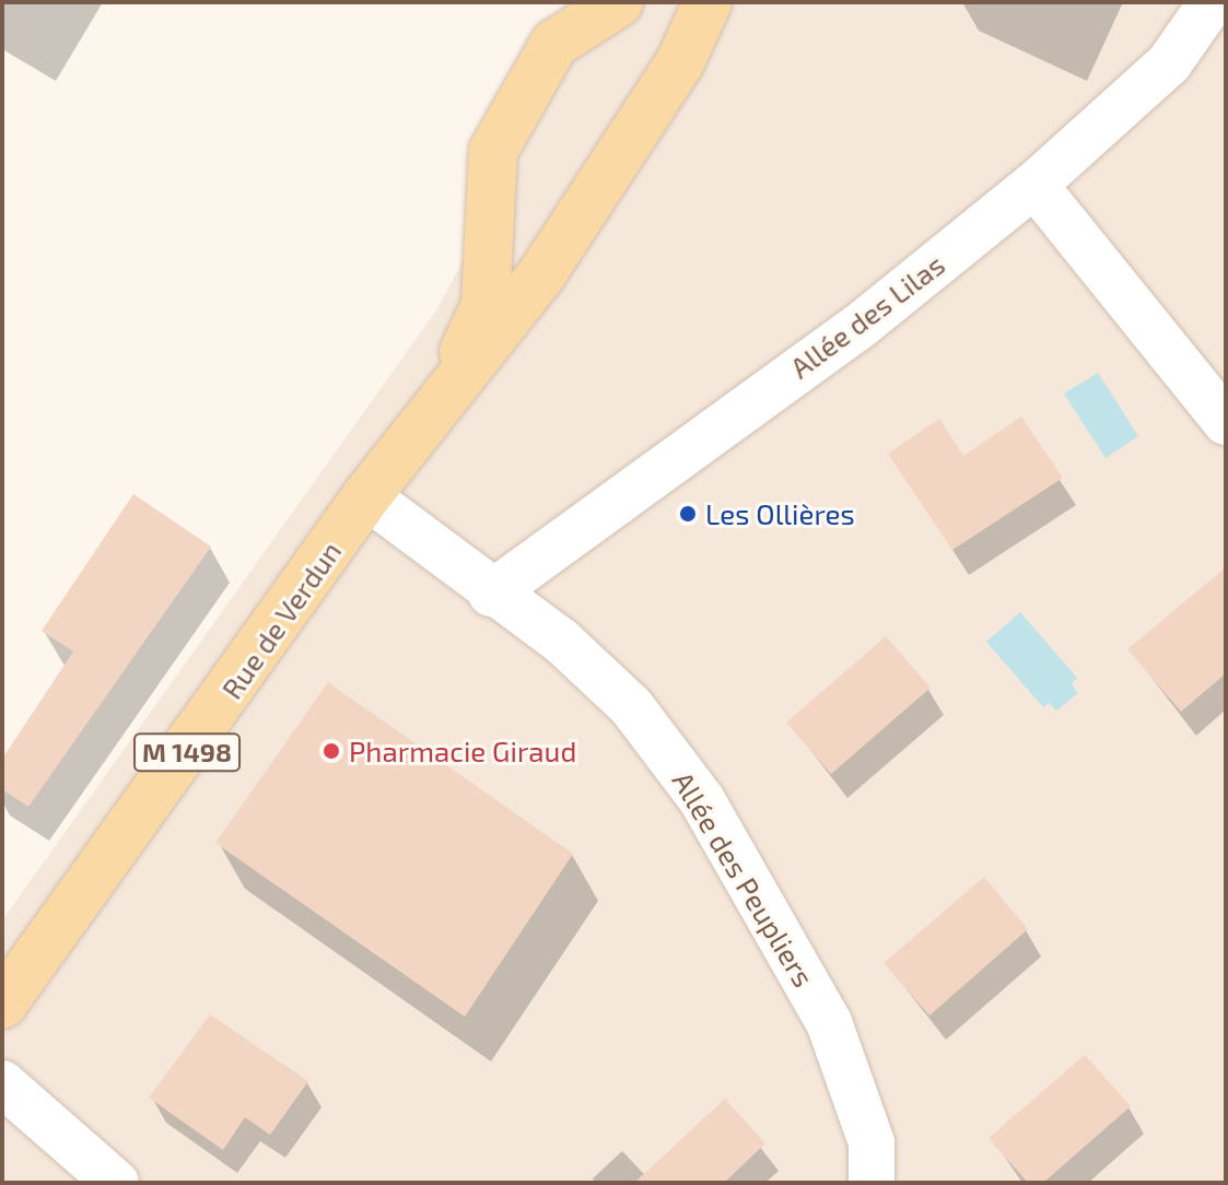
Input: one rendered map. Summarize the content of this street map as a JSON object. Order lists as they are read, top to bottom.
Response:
{
  "streets": {
    "main road": ["Rue de Verdun", "M 1498"],
    "street": ["Allée des Lilas", "Allée des Peupliers"]
  },
  "crossings": [
    ["Allée des Lilas", "Allée des Peupliers"],
    ["Rue de Verdun", "Allée des Peupliers"]
  ],
  "places": ["Les Ollières", "Pharmacie Giraud"]
}
